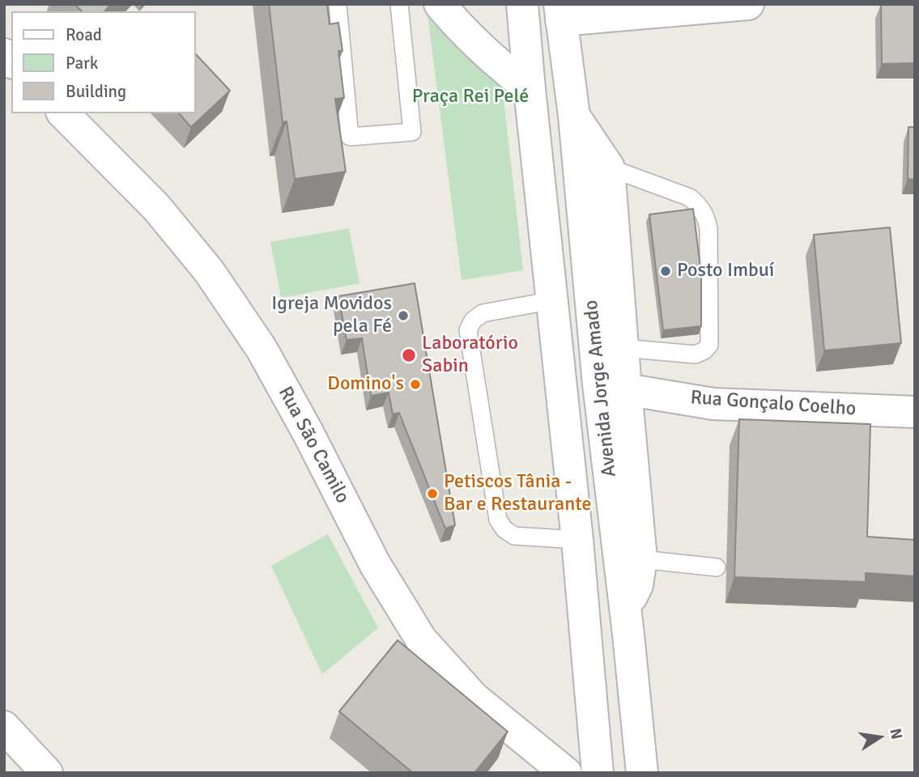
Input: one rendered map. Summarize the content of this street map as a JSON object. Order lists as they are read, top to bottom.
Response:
{
  "streets": {
    "main road": ["Avenida Jorge Amado", "Rua Gonçalo Coelho", "Rua São Camilo"]
  },
  "crossings": [
    ["Avenida Jorge Amado", "Rua Gonçalo Coelho"]
  ],
  "parks": ["Praça Rei Pelé"],
  "places": [
    "Posto Imbuí",
    "Igreja Movidos pela Fé",
    "Laboratório Sabin",
    "Domino's",
    "Petiscos Tânia - Bar e Restaurante"
  ],
  "legend": ["Road", "Park", "Building"],
  "north": "right"
}
